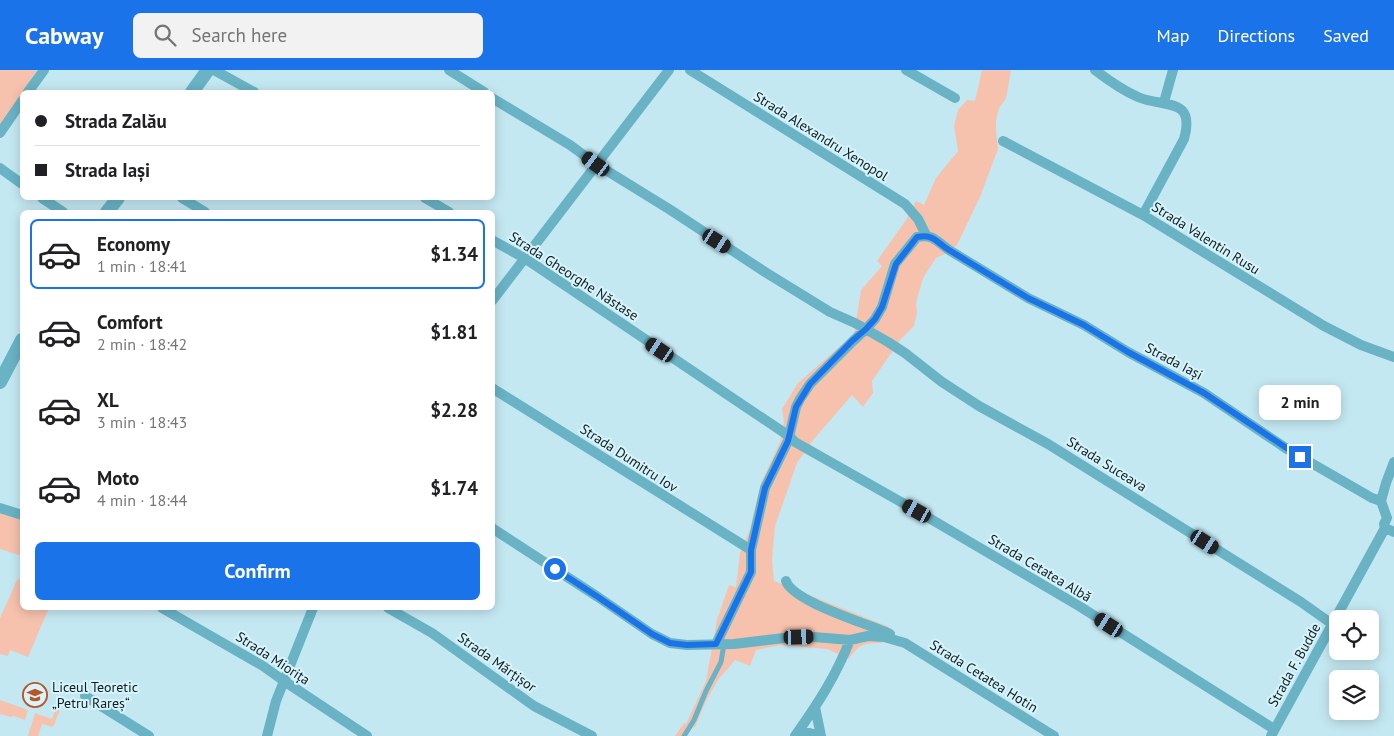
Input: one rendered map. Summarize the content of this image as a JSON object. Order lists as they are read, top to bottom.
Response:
{
  "streets": {
    "street": [
      "Strada Alexandru Xenopol",
      "Strada Valentin Rusu",
      "Strada Gheorghe Năstase",
      "Strada Iași",
      "Strada Dumitru Iov",
      "Strada Suceava",
      "Strada Cetatea Albă",
      "Strada Miorița",
      "Strada Mărțișor",
      "Strada F. Budde",
      "Strada Cetatea Hotin"
    ]
  },
  "crossings": [
    ["Strada Alexandru Xenopol", "Strada Iași"],
    ["Strada Gheorghe Năstase", "Strada Cetatea Albă"],
    ["Strada Cetatea Albă", "Strada F. Budde"]
  ],
  "places": {
    "school or university": ["Liceul Teoretic „Petru Rareș“"]
  },
  "page": {
    "header": "Cabway",
    "search": "Search here",
    "nav": ["Map", "Directions", "Saved"],
    "banner": ["Strada Zalău", "Strada Iași"],
    "list": [
      {
        "name": "Economy",
        "note": "1 min · 18:41",
        "value": "$1.34"
      },
      {
        "name": "Comfort",
        "note": "2 min · 18:42",
        "value": "$1.81"
      },
      {
        "name": "XL",
        "note": "3 min · 18:43",
        "value": "$2.28"
      },
      {
        "name": "Moto",
        "note": "4 min · 18:44",
        "value": "$1.74"
      }
    ],
    "bubble": "2 min",
    "buttons": "Confirm"
  }
}
